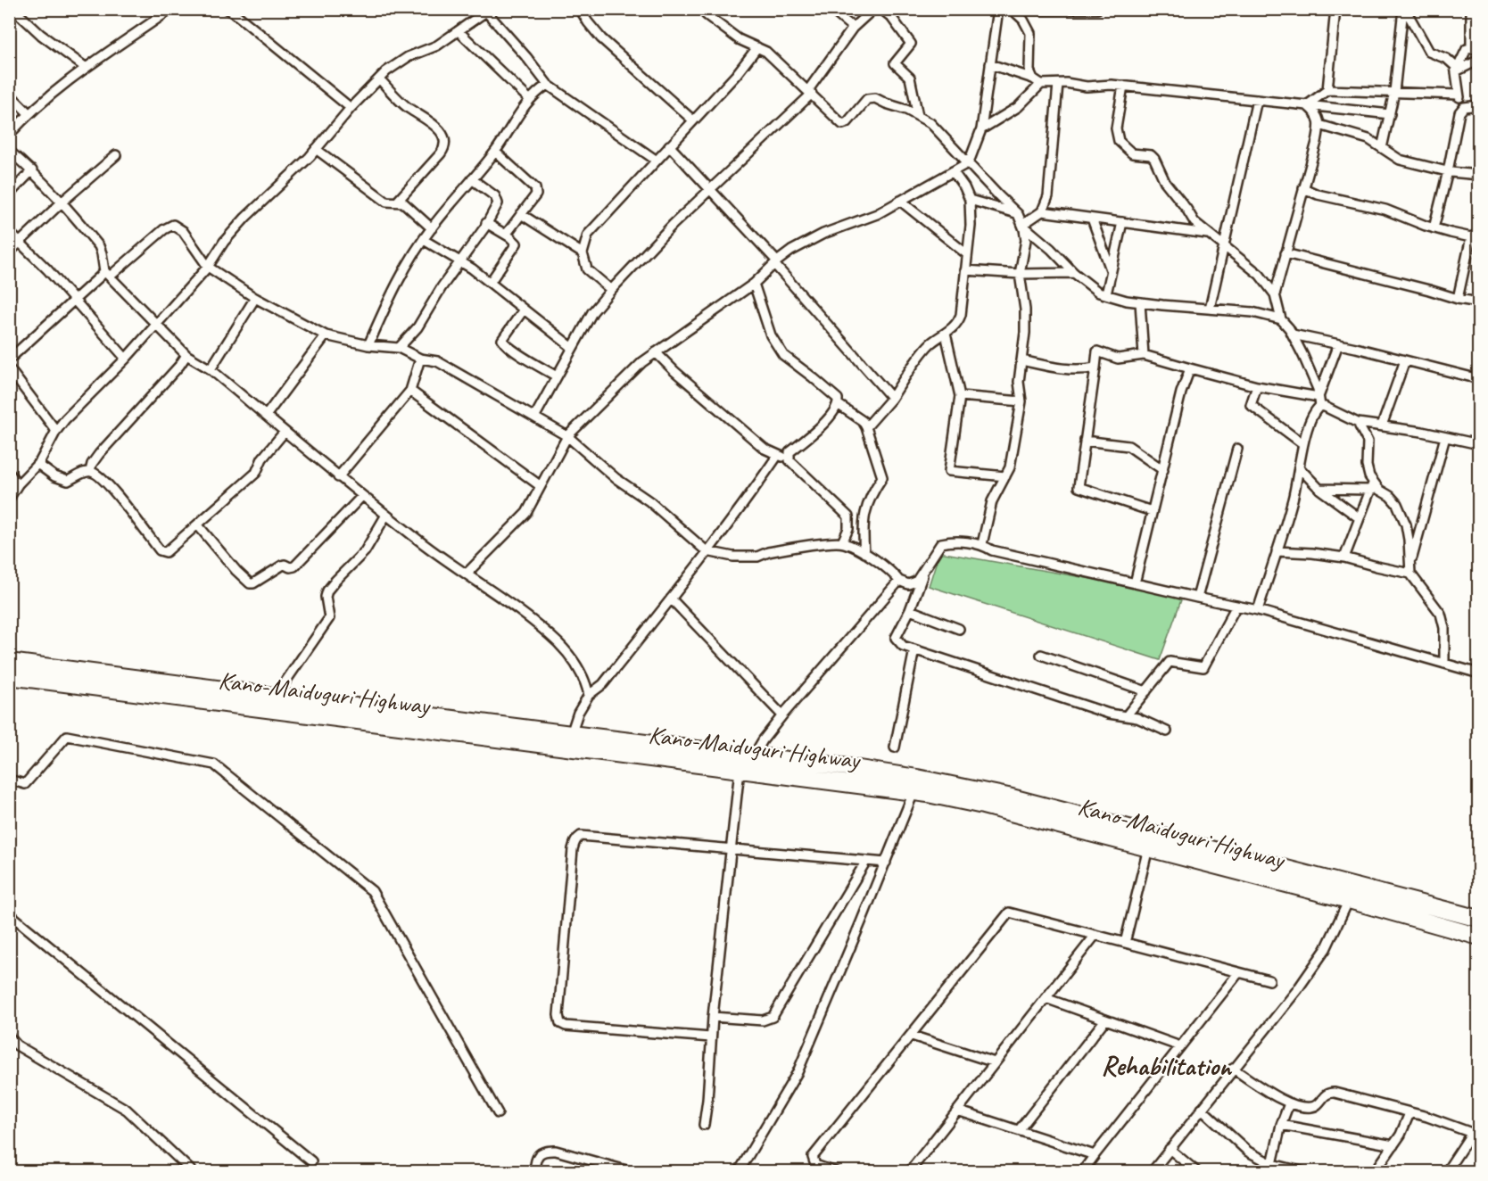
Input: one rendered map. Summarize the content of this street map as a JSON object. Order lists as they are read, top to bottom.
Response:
{
  "streets": {
    "highway": ["Kano-Maiduguri Highway"]
  },
  "districts": ["Rehabilitation"]
}
